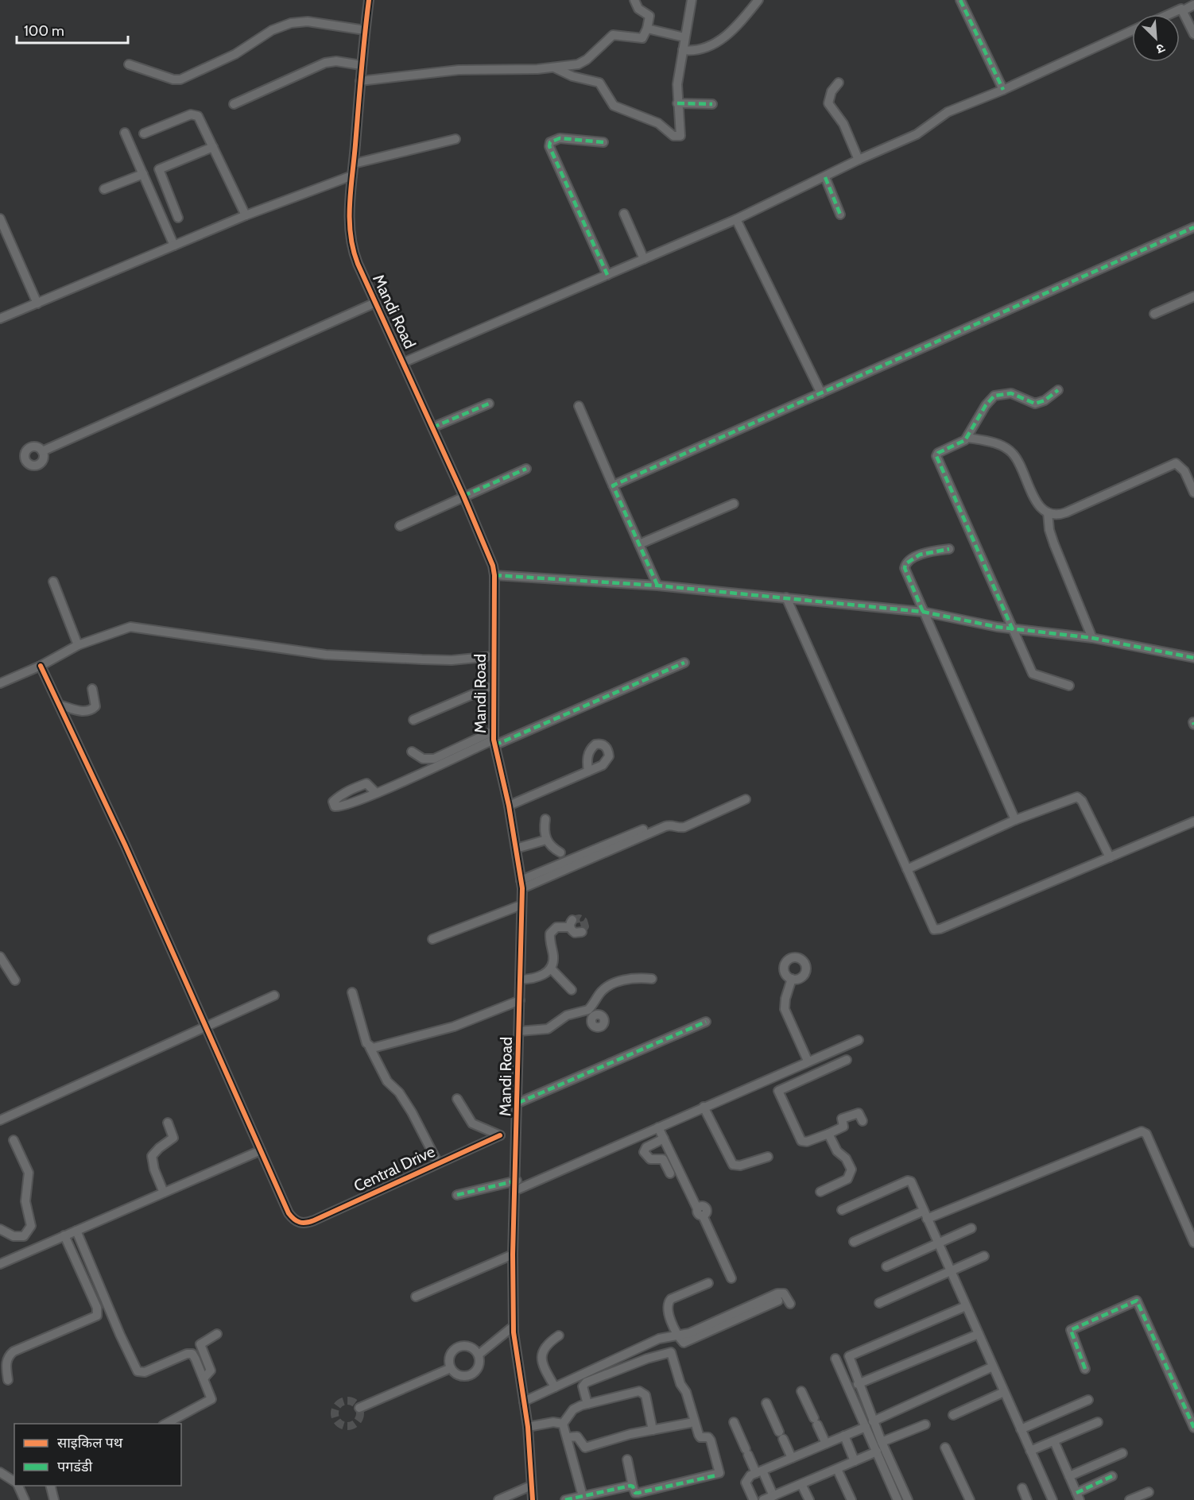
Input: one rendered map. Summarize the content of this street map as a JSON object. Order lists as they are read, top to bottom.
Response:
{
  "streets": {
    "street": ["Mandi Road", "Central Drive"]
  },
  "legend": ["साइकिल पथ", "पगडंडी"],
  "scale_bar": "100 m",
  "north": "bottom right"
}
